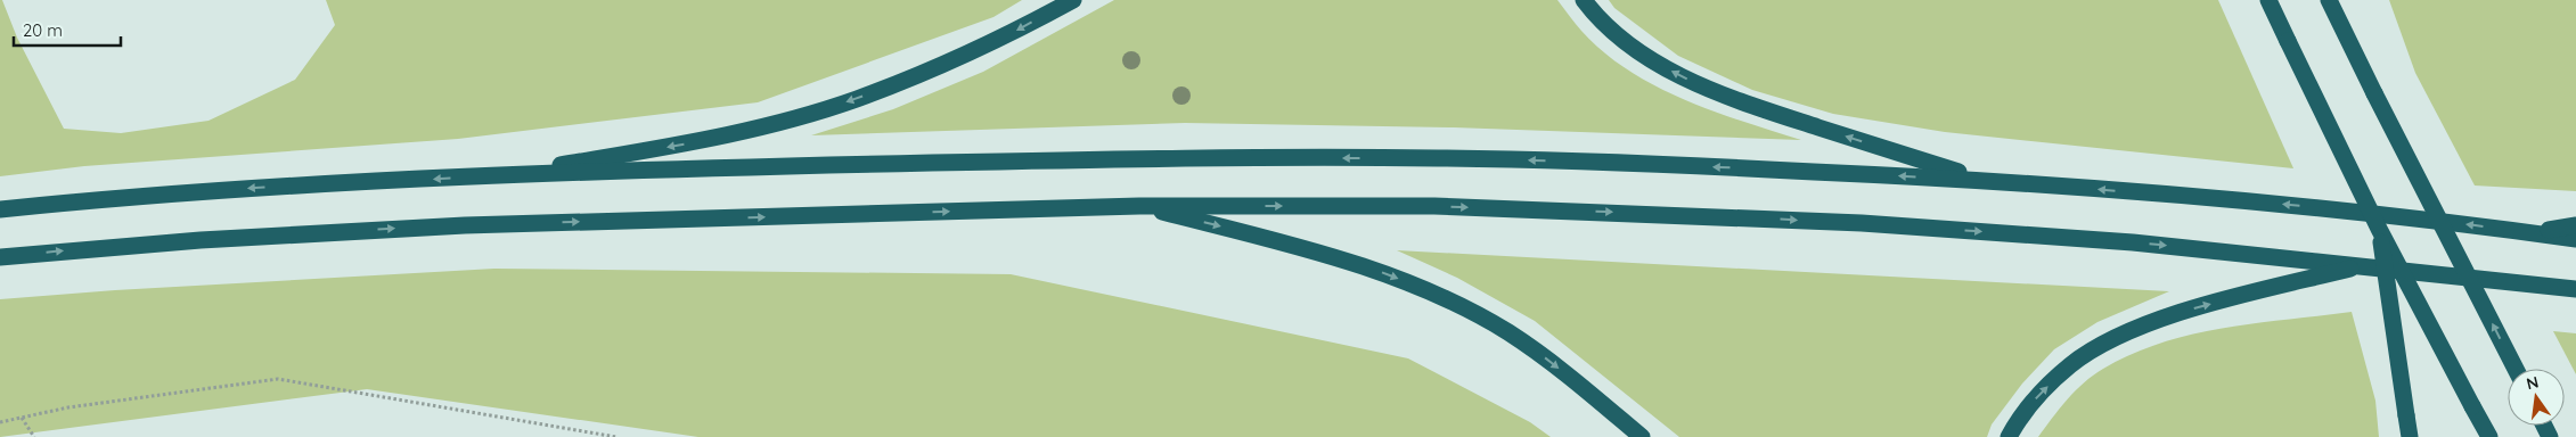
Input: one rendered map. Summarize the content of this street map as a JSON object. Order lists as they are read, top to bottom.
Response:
{
  "scale_bar": "20 m",
  "north": "top"
}
